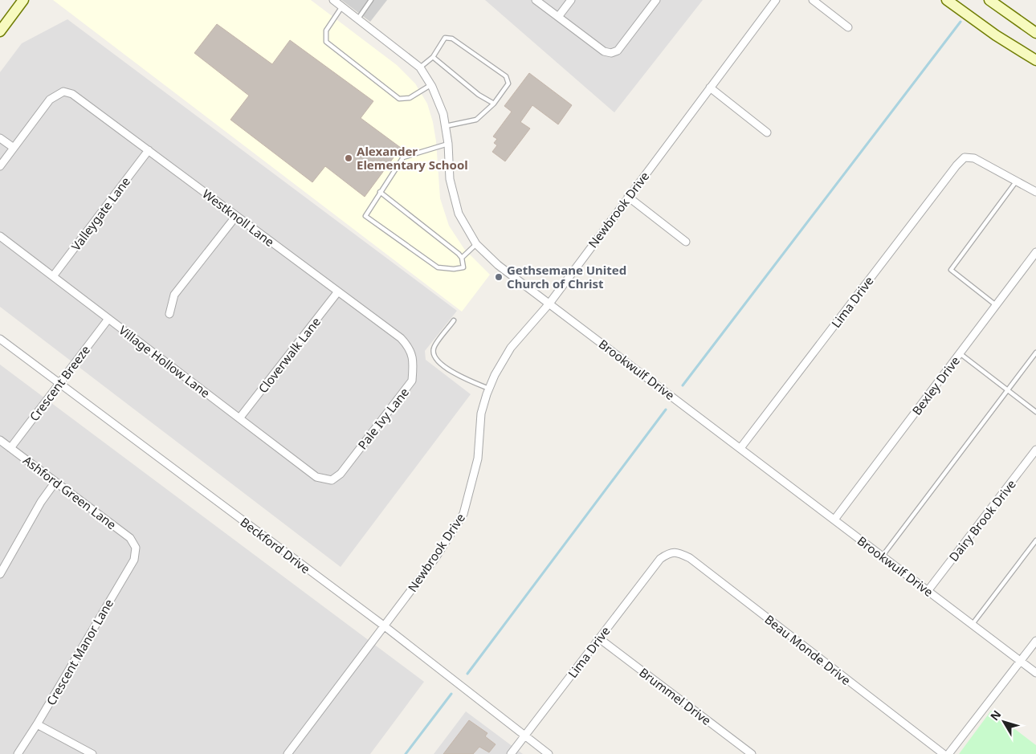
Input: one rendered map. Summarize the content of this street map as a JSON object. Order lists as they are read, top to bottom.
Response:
{
  "streets": {
    "street": [
      "Newbrook Drive",
      "Valleygate Lane",
      "Westknoll Lane",
      "Lima Drive",
      "Cloverwalk Lane",
      "Village Hollow Lane",
      "Brookwulf Drive",
      "Crescent Breeze",
      "Bexley Drive",
      "Pale Ivy Lane",
      "Ashford Green Lane",
      "Dairy Brook Drive",
      "Beckford Drive",
      "Beau Monde Drive",
      "Crescent Manor Lane",
      "Brummel Drive"
    ]
  },
  "crossings": [
    ["Newbrook Drive", "Brookwulf Drive"],
    ["Newbrook Drive", "Beckford Drive"],
    ["Valleygate Lane", "Westknoll Lane"],
    ["Valleygate Lane", "Village Hollow Lane"],
    ["Westknoll Lane", "Cloverwalk Lane"],
    ["Westknoll Lane", "Pale Ivy Lane"],
    ["Lima Drive", "Brookwulf Drive"],
    ["Lima Drive", "Beckford Drive"],
    ["Lima Drive", "Beau Monde Drive"],
    ["Lima Drive", "Brummel Drive"],
    ["Cloverwalk Lane", "Village Hollow Lane"],
    ["Village Hollow Lane", "Crescent Breeze"],
    ["Village Hollow Lane", "Pale Ivy Lane"],
    ["Brookwulf Drive", "Bexley Drive"],
    ["Brookwulf Drive", "Dairy Brook Drive"],
    ["Crescent Breeze", "Ashford Green Lane"],
    ["Crescent Breeze", "Beckford Drive"],
    ["Ashford Green Lane", "Crescent Manor Lane"]
  ],
  "places": ["Alexander Elementary School", "Gethsemane United Church of Christ"],
  "north": "top left"
}
